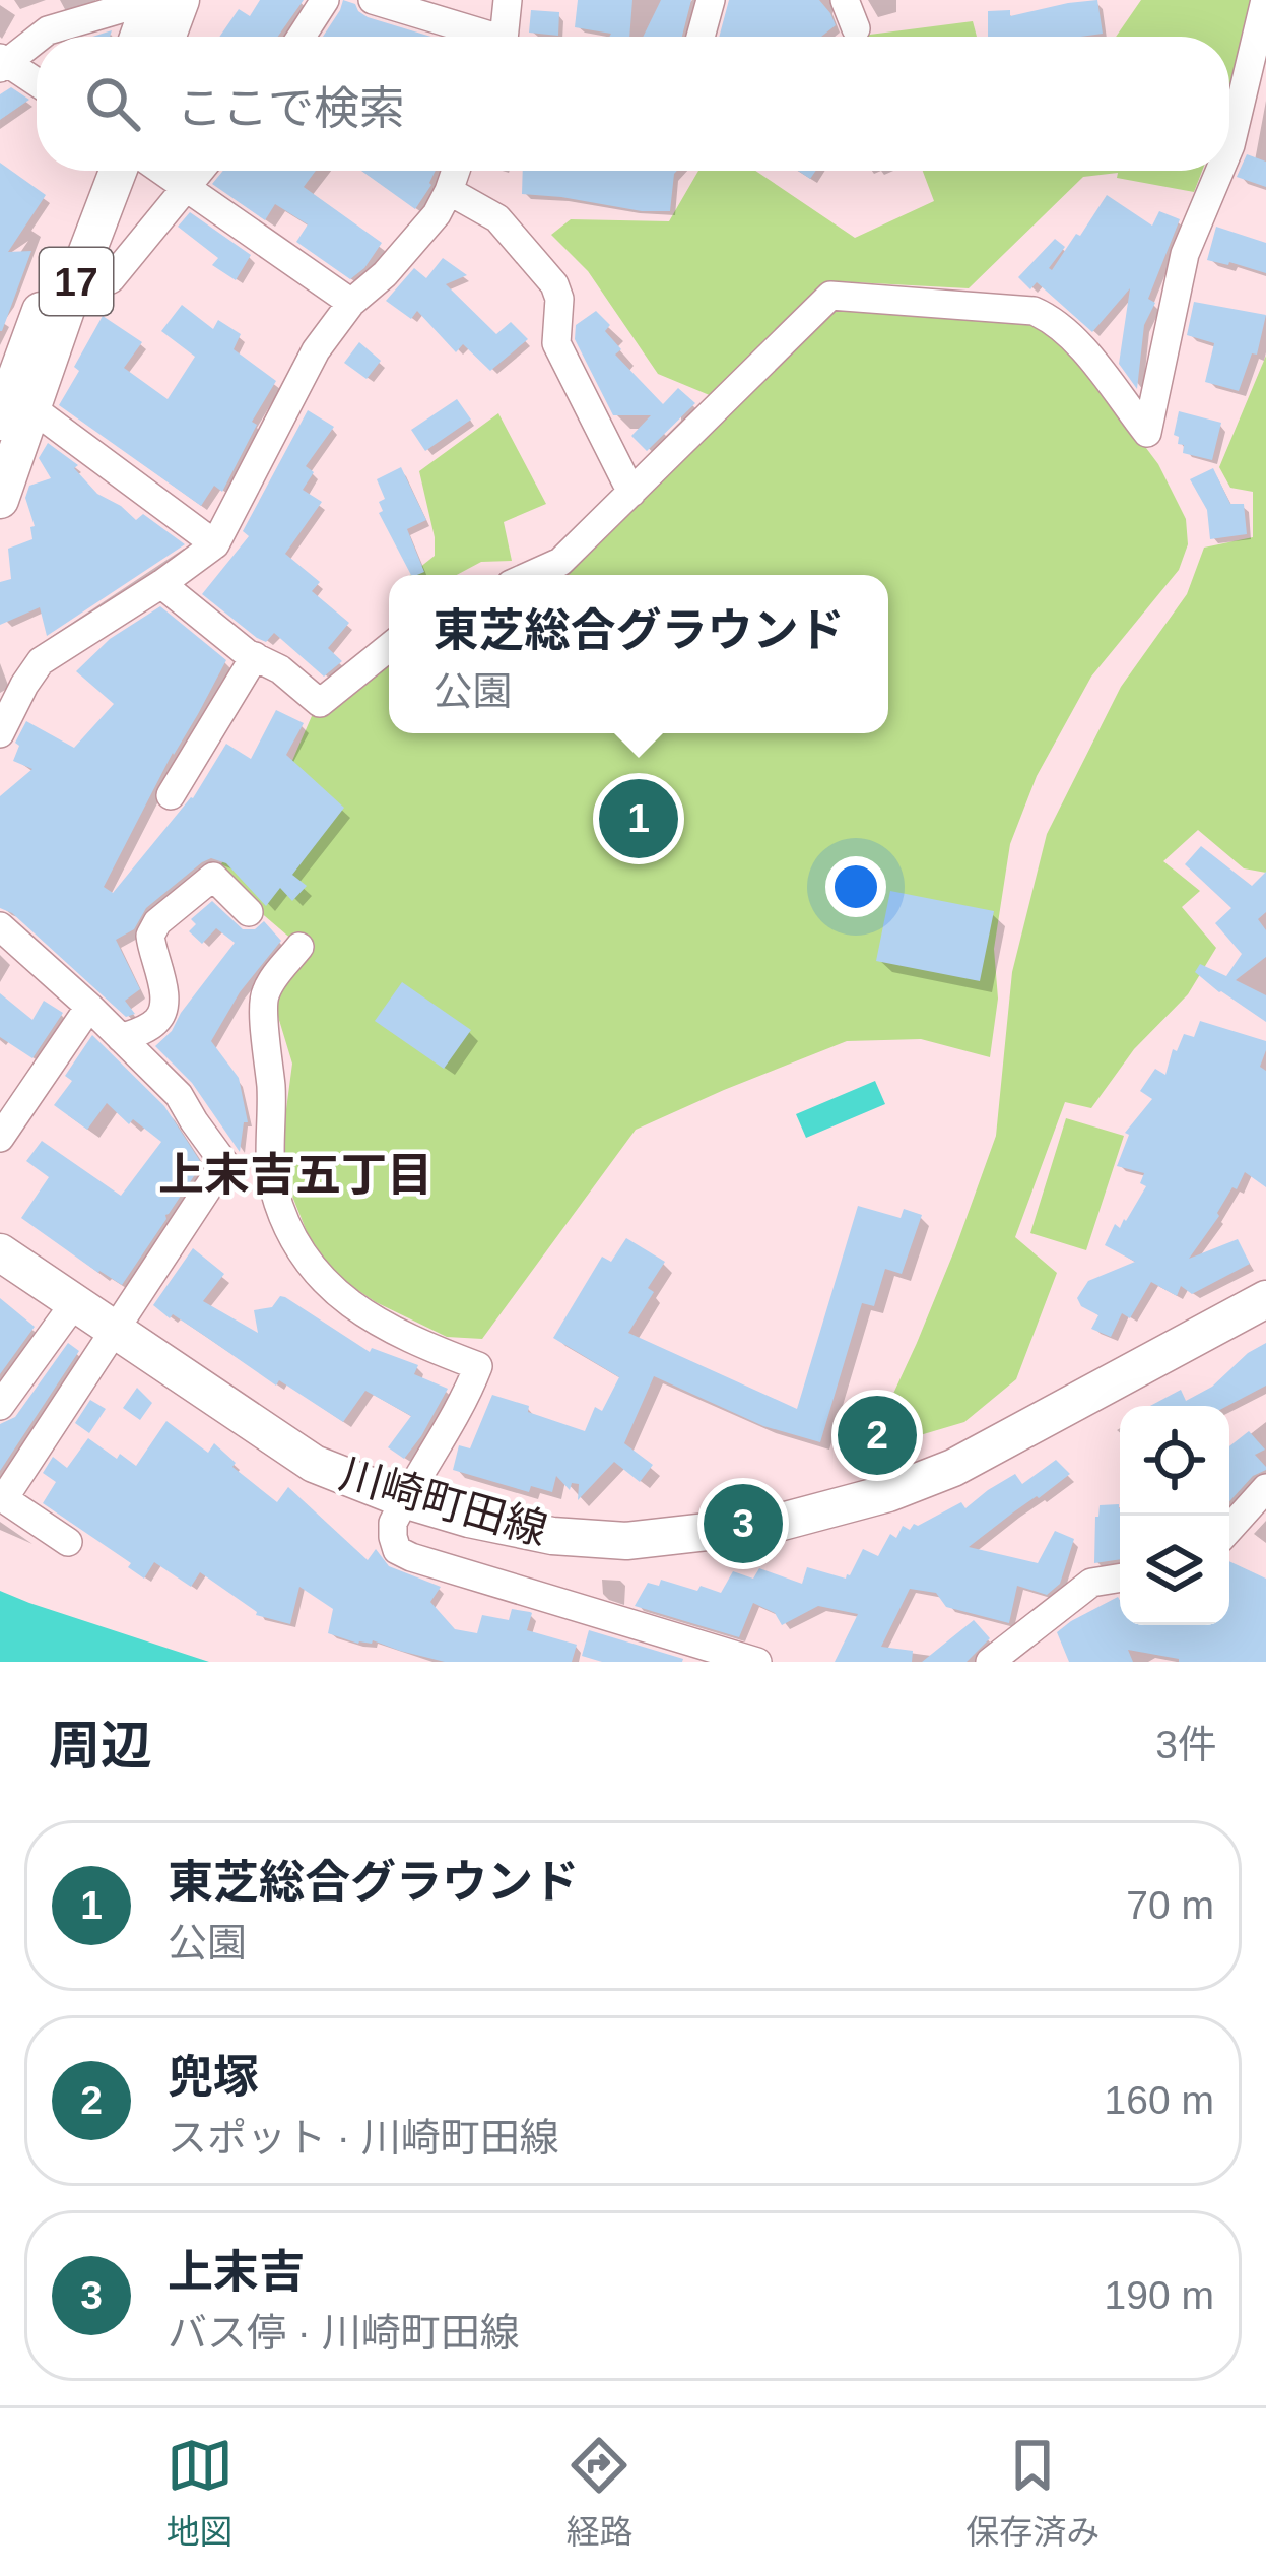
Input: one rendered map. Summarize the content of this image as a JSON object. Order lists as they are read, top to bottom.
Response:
{
  "streets": {
    "main road": ["17", "川崎町田線"]
  },
  "districts": ["上末吉五丁目"],
  "page": {
    "search": "ここで検索",
    "popup": ["東芝総合グラウンド", "公園"],
    "pins": ["1", "2", "3"],
    "heading": ["周辺", "3件"],
    "list": [
      {
        "mark": "1",
        "name": "東芝総合グラウンド",
        "note": "公園",
        "value": "70 m"
      },
      {
        "mark": "2",
        "name": "兜塚",
        "note": "スポット · 川崎町田線",
        "value": "160 m"
      },
      {
        "mark": "3",
        "name": "上末吉",
        "note": "バス停 · 川崎町田線",
        "value": "190 m"
      }
    ],
    "nav": ["地図", "経路", "保存済み"]
  }
}
